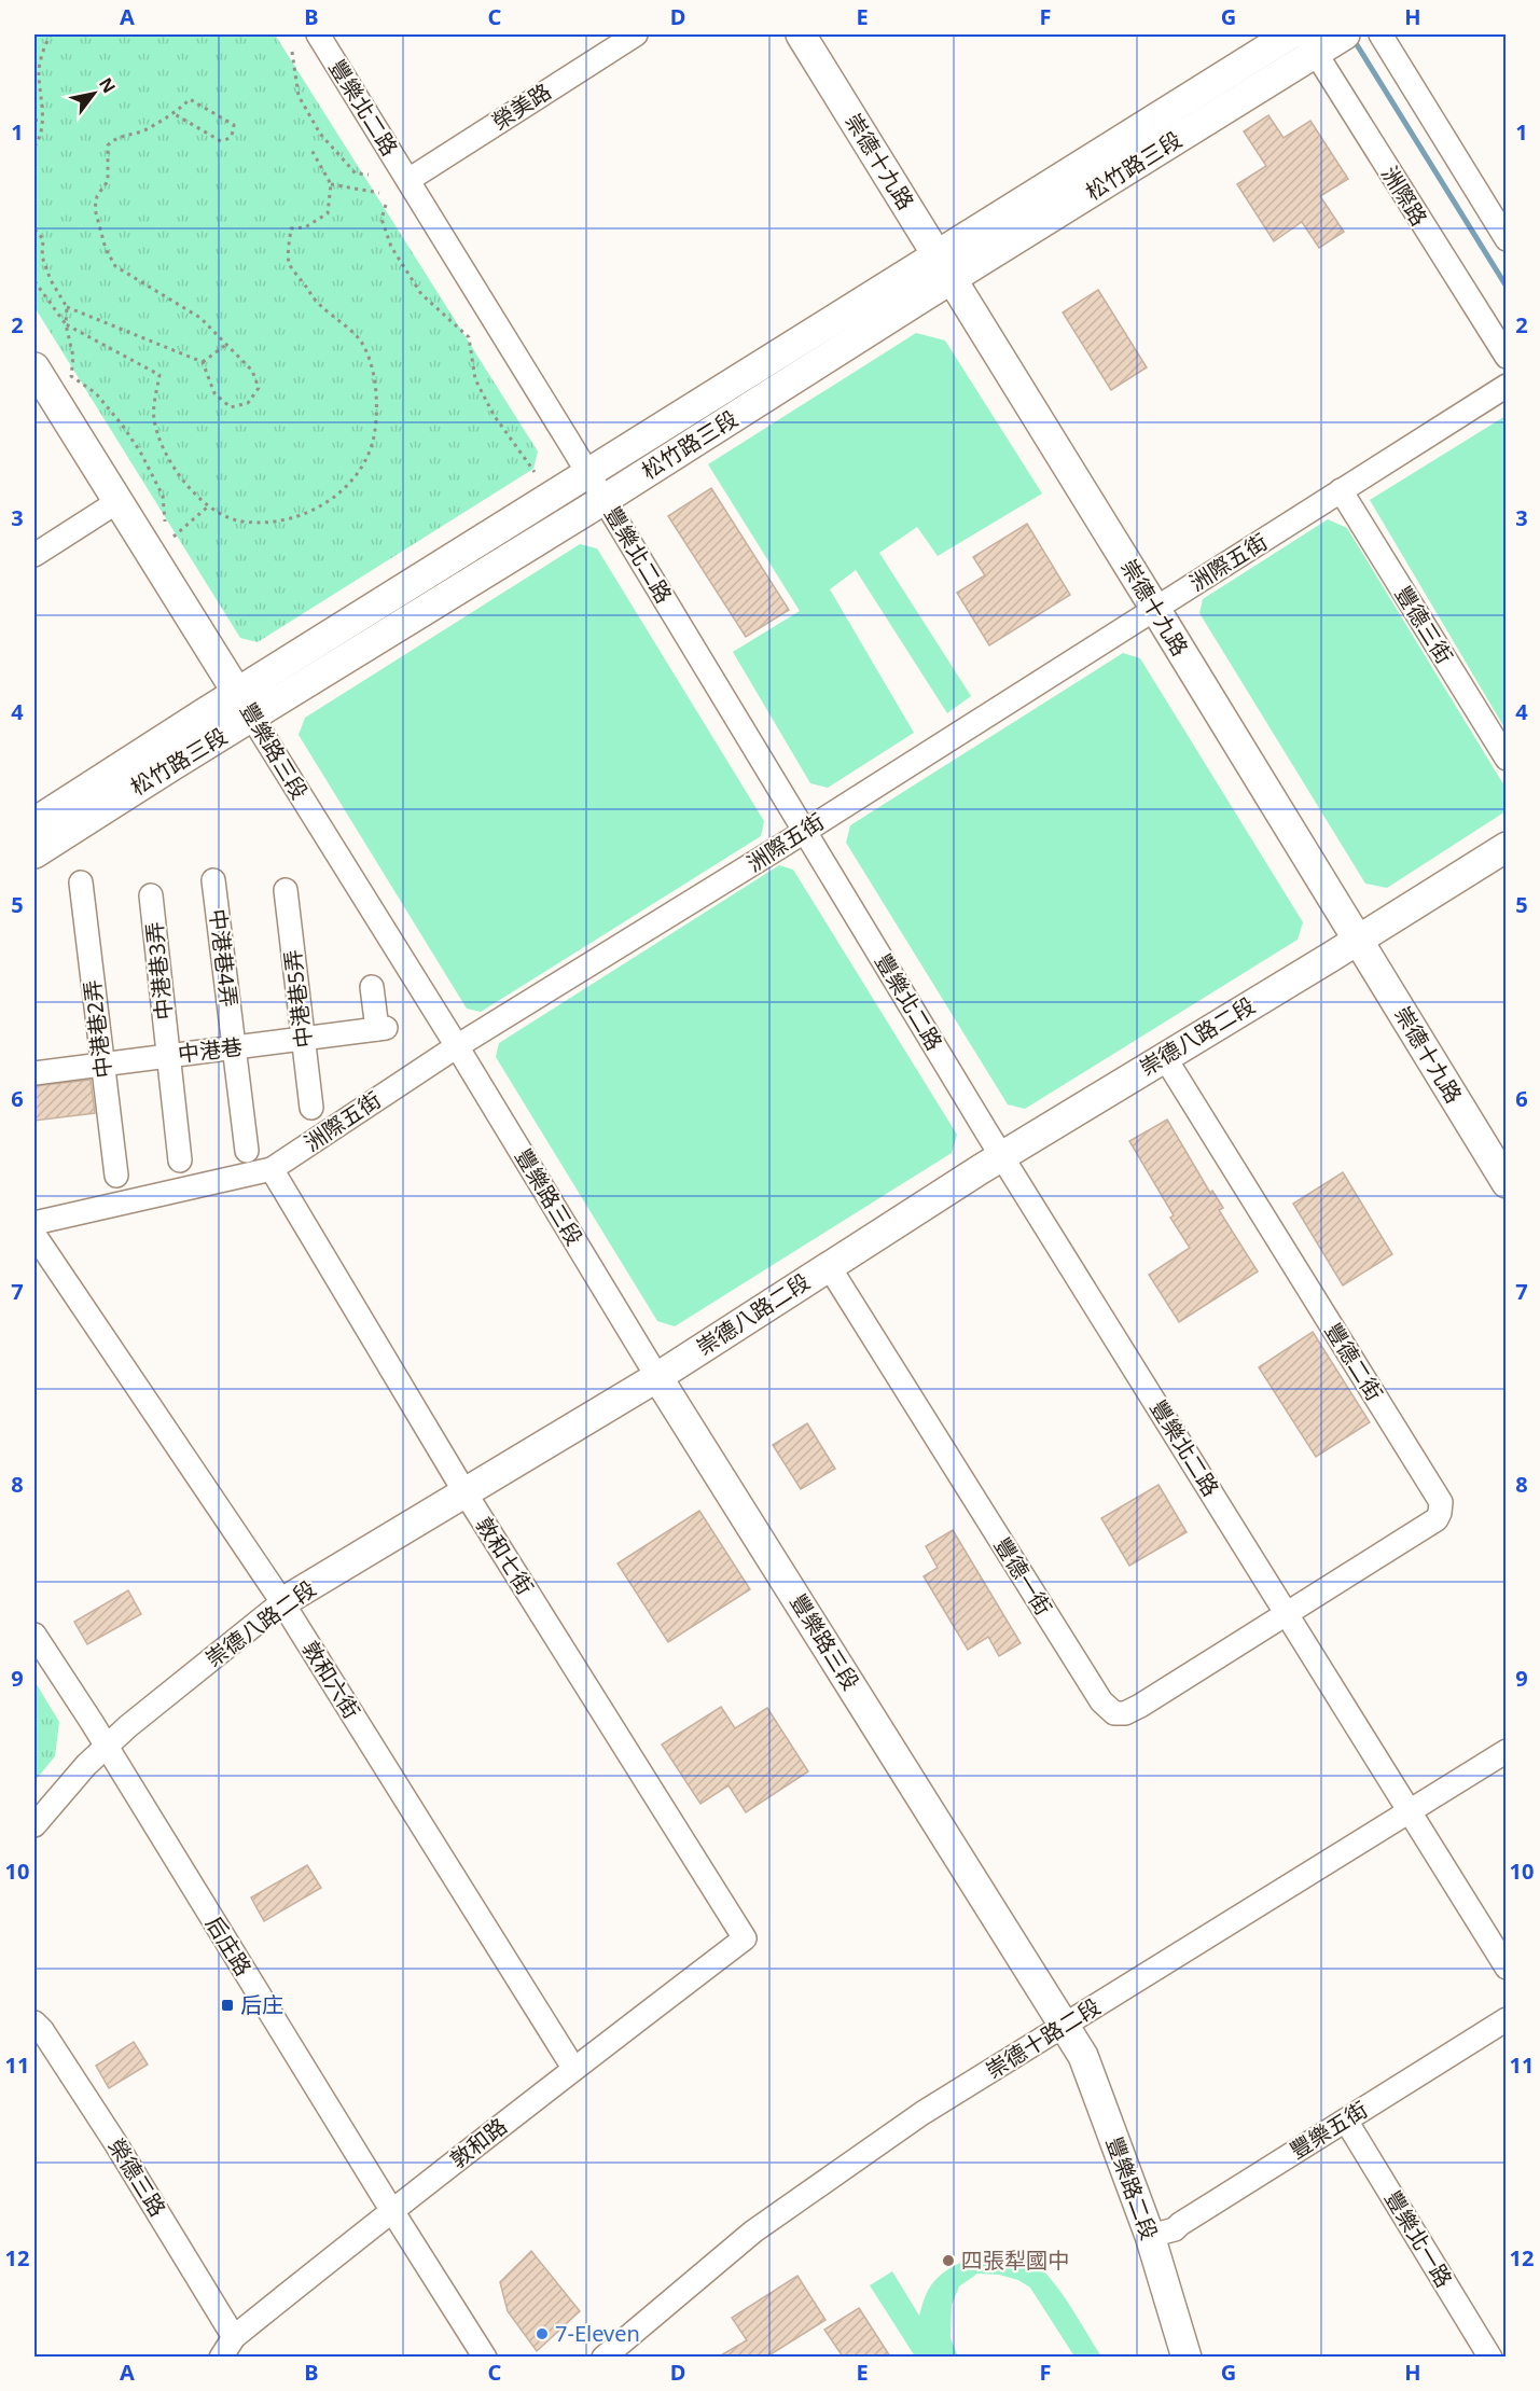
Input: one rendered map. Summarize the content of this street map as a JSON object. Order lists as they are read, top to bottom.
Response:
{
  "streets": {
    "street": [
      "榮美路",
      "豐樂北二路",
      "崇德十九路",
      "松竹路三段",
      "洲際路",
      "洲際五街",
      "豐德三街",
      "豐樂路三段",
      "中港巷4弄",
      "中港巷3弄",
      "中港巷5弄",
      "中港巷2弄",
      "崇德八路二段",
      "中港巷",
      "豐德二街",
      "敦和七街",
      "豐德一街",
      "敦和六街",
      "后庄路",
      "崇德十路二段",
      "豐樂五街",
      "敦和路",
      "榮德三路",
      "豐樂路二段",
      "豐樂北一路"
    ]
  },
  "crossings": [
    ["榮美路", "豐樂北二路"],
    ["豐樂北二路", "松竹路三段"],
    ["豐樂北二路", "洲際五街"],
    ["豐樂北二路", "崇德八路二段"],
    ["豐樂北二路", "豐德二街"],
    ["豐樂北二路", "豐德一街"],
    ["豐樂北二路", "崇德十路二段"],
    ["崇德十九路", "松竹路三段"],
    ["崇德十九路", "洲際五街"],
    ["崇德十九路", "崇德八路二段"],
    ["松竹路三段", "洲際路"],
    ["松竹路三段", "豐樂路三段"],
    ["洲際五街", "豐德三街"],
    ["洲際五街", "豐樂路三段"],
    ["洲際五街", "敦和七街"],
    ["豐樂路三段", "崇德八路二段"],
    ["豐樂路三段", "崇德十路二段"],
    ["豐樂路三段", "豐樂路二段"],
    ["中港巷4弄", "中港巷"],
    ["中港巷3弄", "中港巷"],
    ["中港巷5弄", "中港巷"],
    ["中港巷2弄", "中港巷"],
    ["崇德八路二段", "豐德二街"],
    ["崇德八路二段", "敦和七街"],
    ["崇德八路二段", "豐德一街"],
    ["崇德八路二段", "敦和六街"],
    ["崇德八路二段", "后庄路"],
    ["豐德二街", "豐德一街"],
    ["敦和七街", "敦和路"],
    ["敦和六街", "敦和路"],
    ["后庄路", "敦和路"],
    ["崇德十路二段", "豐樂路二段"],
    ["豐樂五街", "豐樂路二段"],
    ["豐樂五街", "豐樂北一路"],
    ["敦和路", "榮德三路"]
  ],
  "places": {
    "transit": ["后庄"],
    "other": ["四張犁國中", "7-Eleven"]
  },
  "north": "top right",
  "grid": {
    "columns": [
      "A",
      "B",
      "C",
      "D",
      "E",
      "F",
      "G",
      "H"
    ],
    "rows": [
      "1",
      "2",
      "3",
      "4",
      "5",
      "6",
      "7",
      "8",
      "9",
      "10",
      "11",
      "12"
    ]
  }
}
